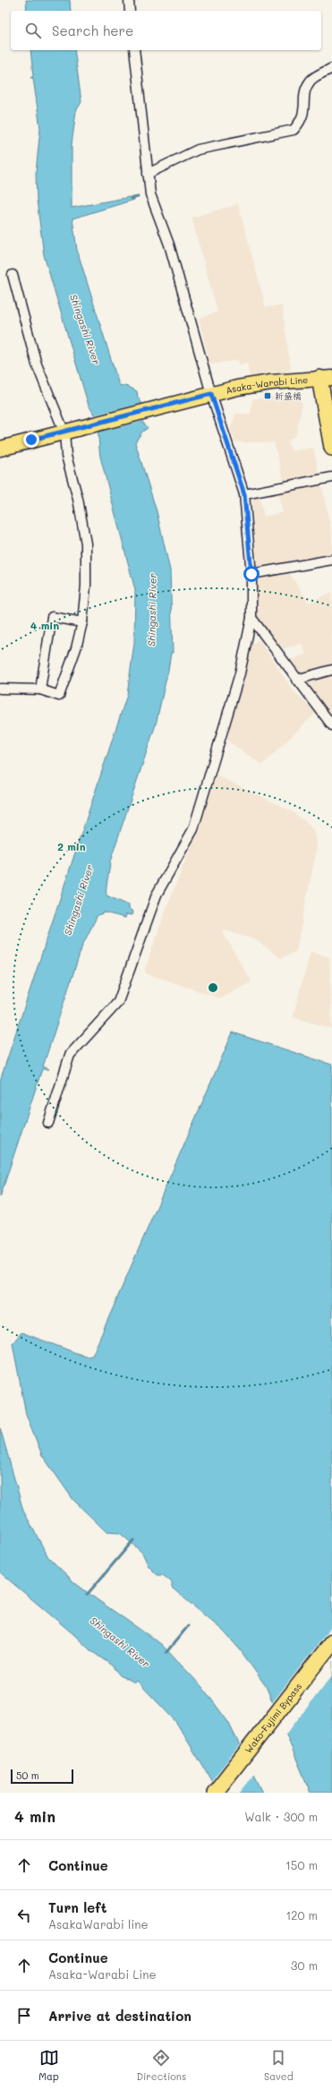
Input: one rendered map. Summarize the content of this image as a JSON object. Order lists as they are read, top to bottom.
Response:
{
  "streets": {
    "highway": ["Wako-Fujimi Bypass"],
    "main road": ["Asaka-Warabi Line"]
  },
  "water": ["Shingashi River"],
  "places": {
    "transit": ["新盛橋"]
  },
  "scale_bar": "50 m",
  "page": {
    "search": "Search here",
    "scale": "50 m",
    "heading": ["4 min", "Walk · 300 m"],
    "list": [
      ["Continue", "150 m"],
      ["Turn left", "AsakaWarabi line", "120 m"],
      ["Continue", "Asaka-Warabi Line", "30 m"],
      "Arrive at destination"
    ],
    "nav": ["Map", "Directions", "Saved"]
  },
  "rings": ["4 min", "2 min"]
}
